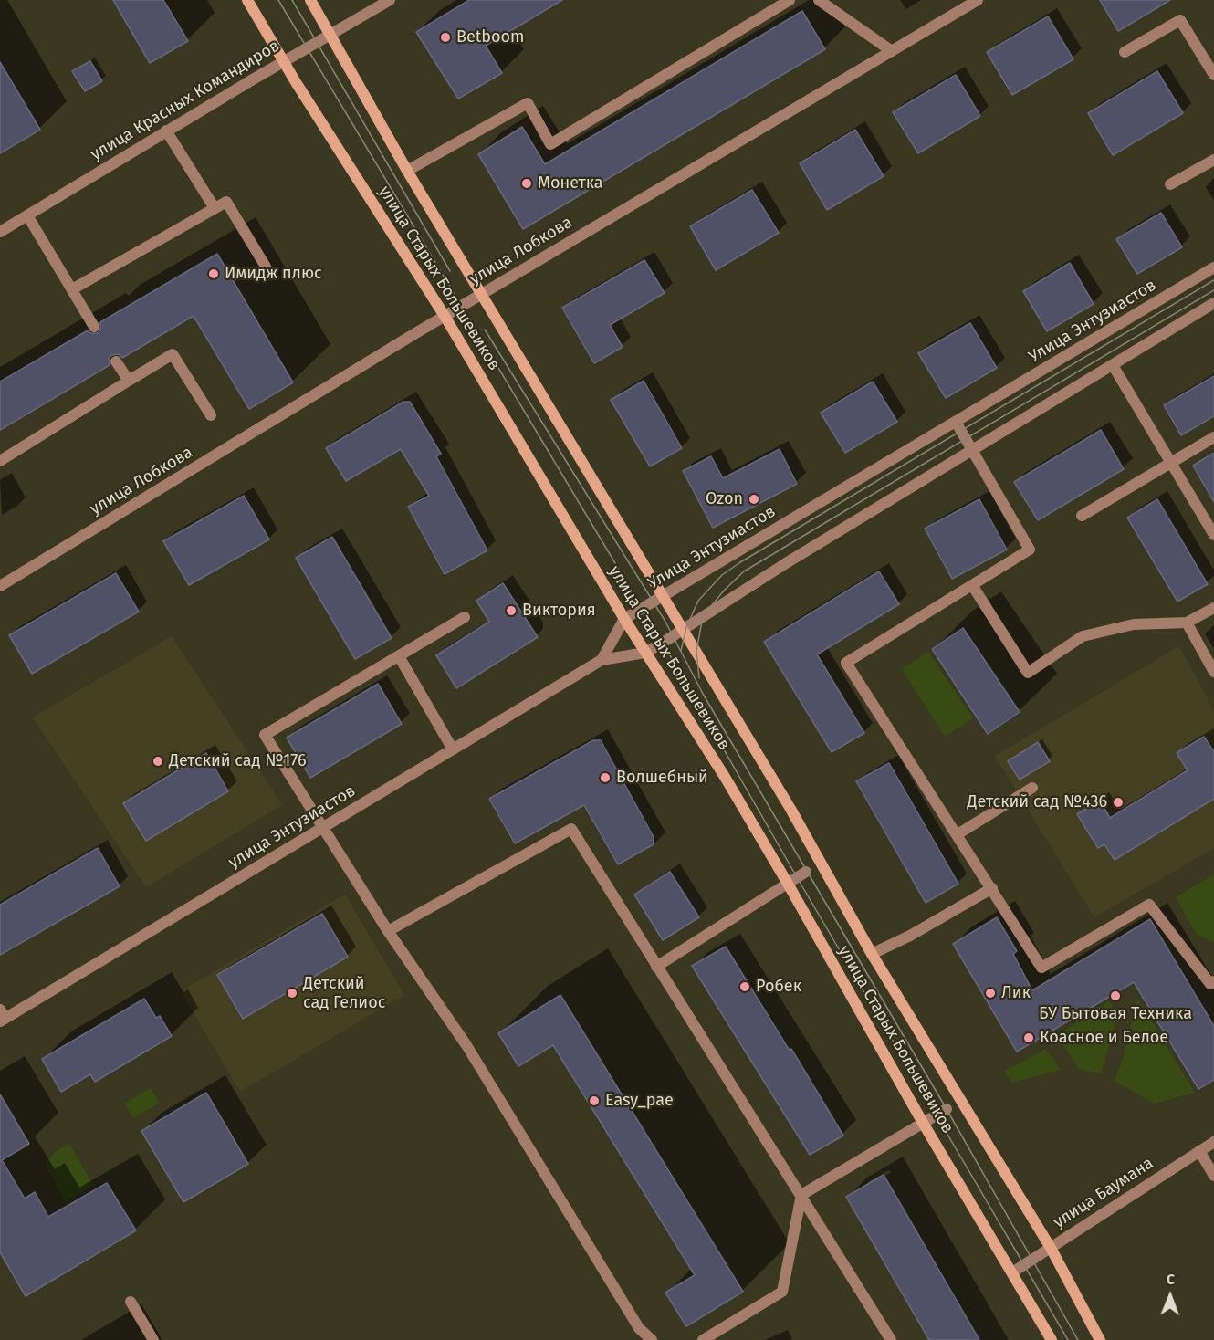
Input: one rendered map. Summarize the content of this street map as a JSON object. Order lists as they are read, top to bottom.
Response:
{
  "streets": {
    "main road": ["улица Старых Большевиков"],
    "street": [
      "улица Красных Командиров",
      "улица Лобкова",
      "Улица Энтузиастов",
      "улица Энтузиастов",
      "улица Баумана"
    ]
  },
  "crossings": [
    ["улица Красных Командиров", "улица Старых Большевиков"],
    ["улица Лобкова", "улица Старых Большевиков"],
    ["улица Старых Большевиков", "Улица Энтузиастов"],
    ["улица Старых Большевиков", "улица Баумана"],
    ["Улица Энтузиастов", "улица Энтузиастов"]
  ],
  "places": [
    "Betboom",
    "Монетка",
    "Имидж плюс",
    "Ozon",
    "Виктория",
    "Детский сад №176",
    "Волшебный",
    "Детский сад №436",
    "Робек",
    "Детский сад Гелиос",
    "Лик",
    "БУ Бытовая Техника",
    "Коасное и Белое",
    "Easy_pae"
  ],
  "north": "top"
}
